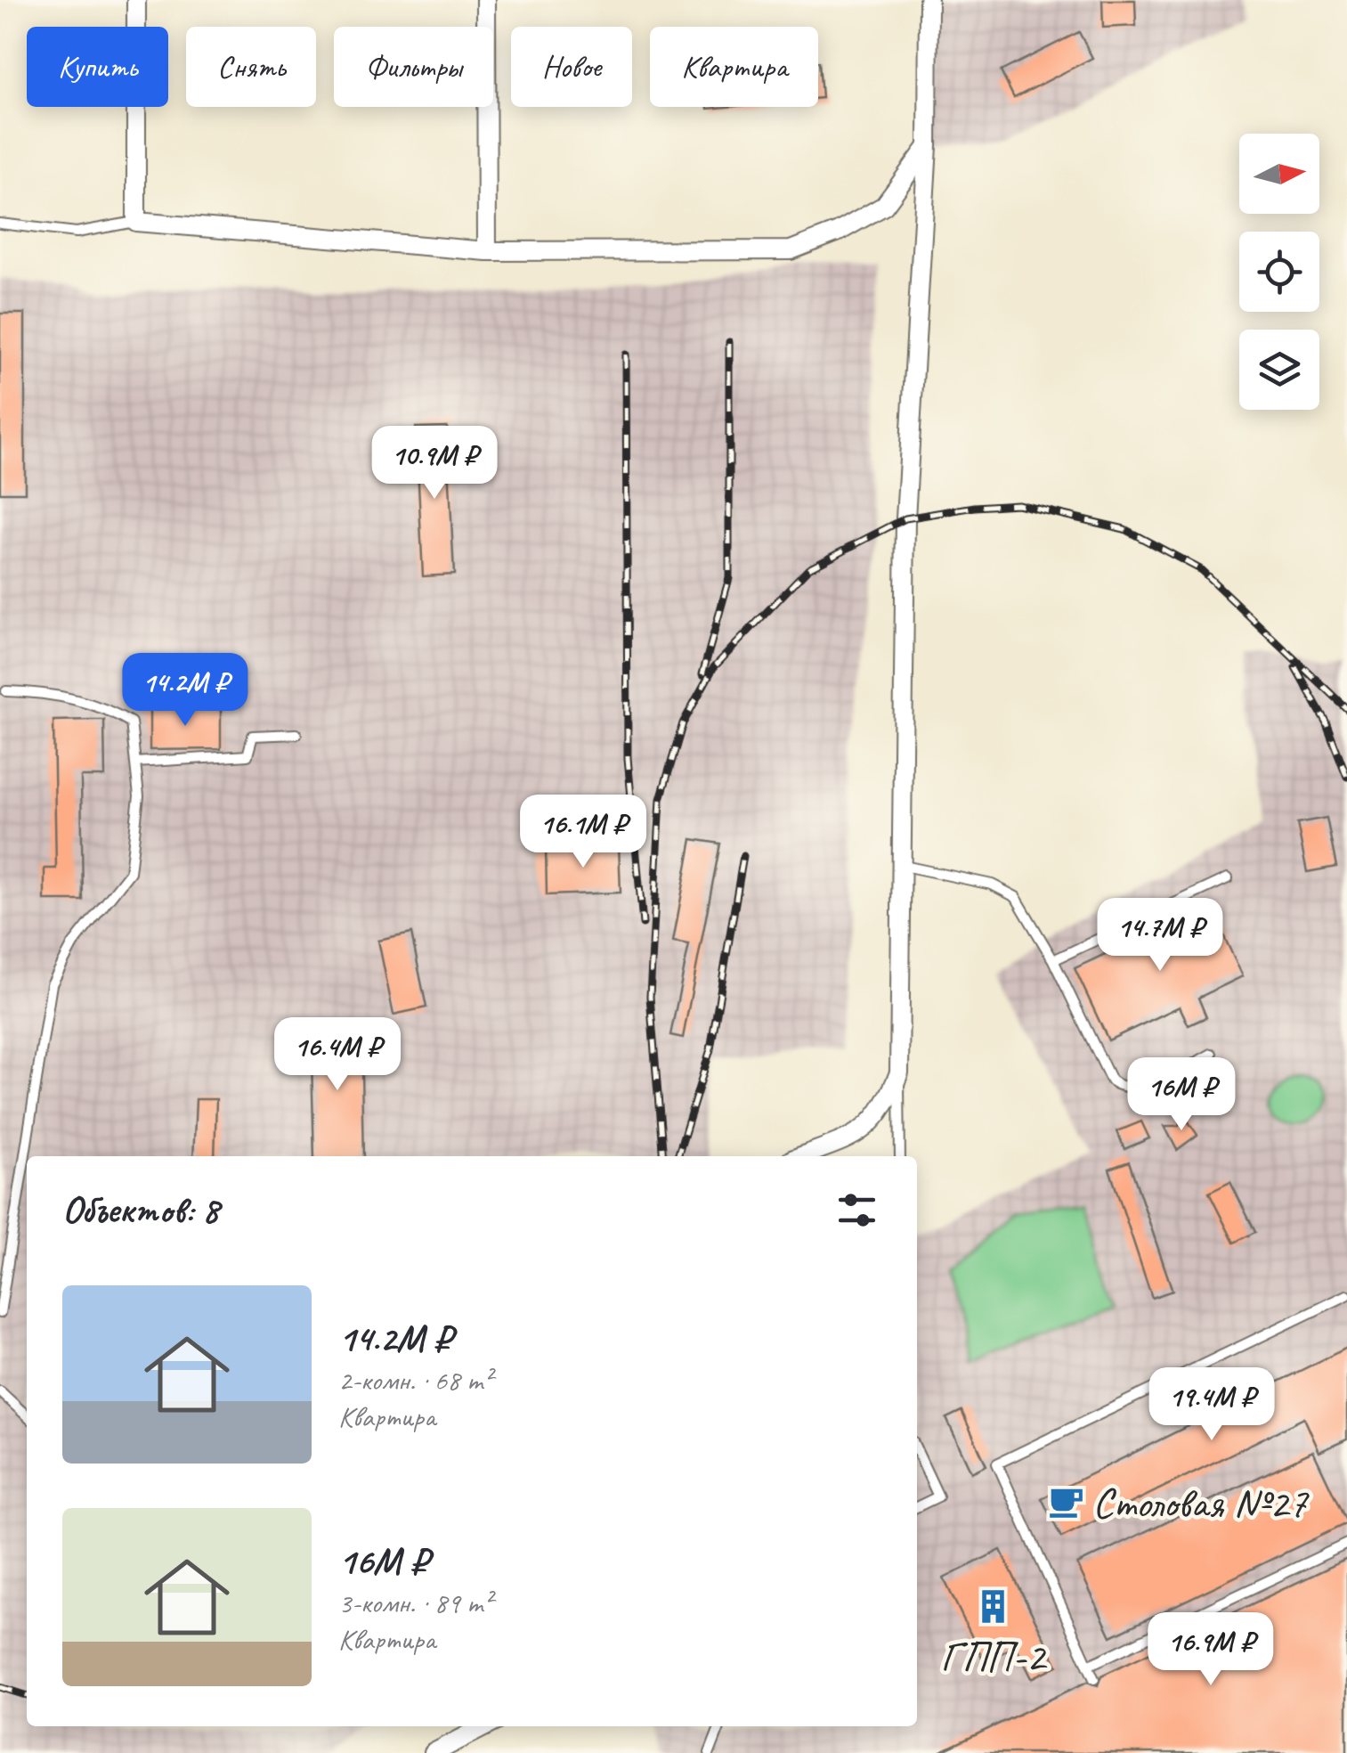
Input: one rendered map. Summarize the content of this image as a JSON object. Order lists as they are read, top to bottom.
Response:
{
  "places": {
    "cafe": ["Столовая №27"],
    "building": ["ГПП-2"]
  },
  "north": "right",
  "page": {
    "chip": [
      "Купить",
      "Снять",
      "Фильтры",
      "Новое",
      "Квартира"
    ],
    "price": [
      "10.9M ₽",
      "14.2M ₽",
      "16.1M ₽",
      "14.7M ₽",
      "16.4M ₽",
      "16M ₽",
      "19.4M ₽",
      "16.9M ₽"
    ],
    "heading": "Объектов: 8",
    "list": [
      {
        "name": "14.2M ₽",
        "note": "2-комн. · 68 m² · Квартира"
      },
      {
        "name": "16M ₽",
        "note": "3-комн. · 89 m² · Квартира"
      }
    ]
  }
}
